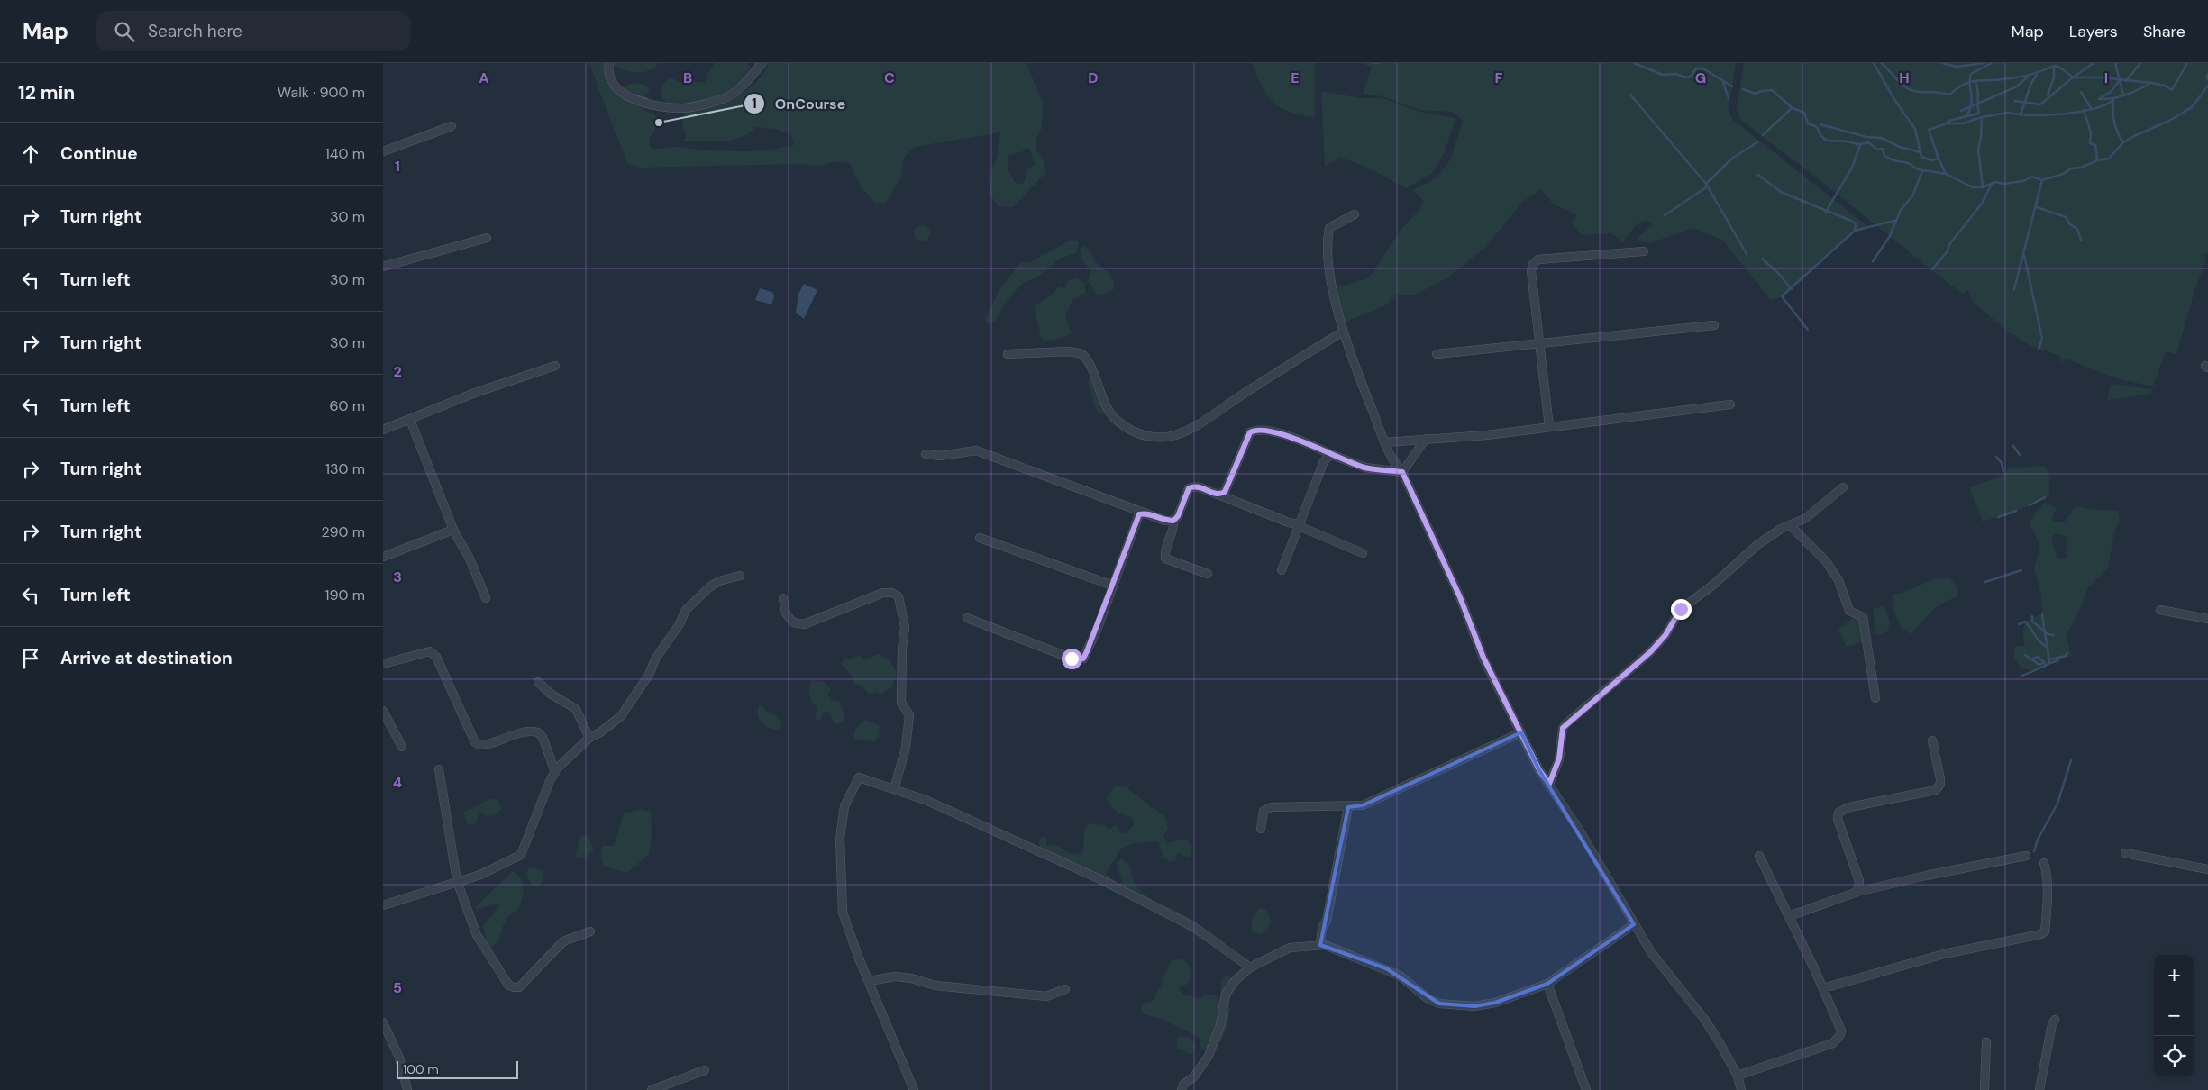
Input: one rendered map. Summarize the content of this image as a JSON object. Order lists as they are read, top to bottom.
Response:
{
  "places": ["OnCourse"],
  "scale_bar": "100 m",
  "page": {
    "header": "Map",
    "search": "Search here",
    "nav": ["Map", "Layers", "Share"],
    "heading": ["12 min", "Walk · 900 m"],
    "list": [
      ["Continue", "140 m"],
      ["Turn right", "30 m"],
      ["Turn left", "30 m"],
      ["Turn right", "30 m"],
      ["Turn left", "60 m"],
      ["Turn right", "130 m"],
      ["Turn right", "290 m"],
      ["Turn left", "190 m"],
      "Arrive at destination"
    ],
    "map_buttons": ["+", "−"],
    "scale": "100 m"
  },
  "grid": {
    "columns": [
      "A",
      "B",
      "C",
      "D",
      "E",
      "F",
      "G",
      "H",
      "I"
    ],
    "rows": [
      "1",
      "2",
      "3",
      "4",
      "5"
    ]
  }
}
